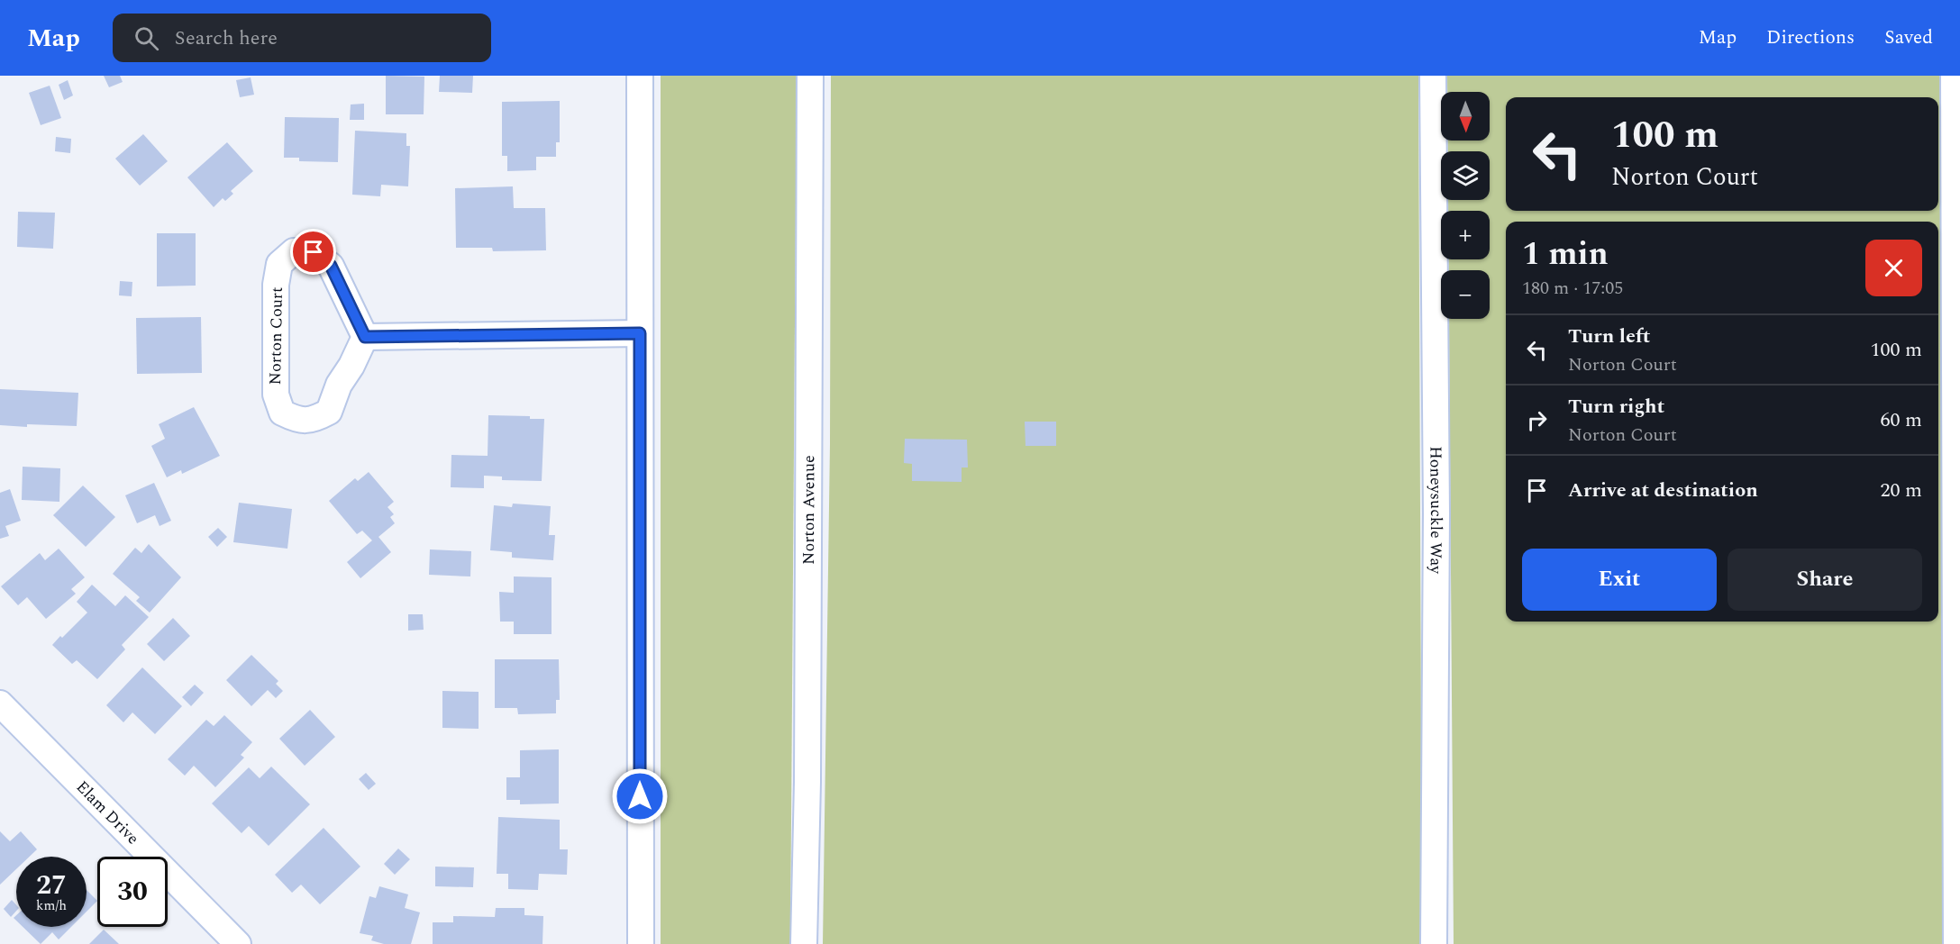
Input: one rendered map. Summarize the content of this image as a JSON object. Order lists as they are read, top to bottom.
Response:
{
  "streets": {
    "street": [
      "Norton Court",
      "Norton Avenue",
      "Honeysuckle Way",
      "Elam Drive"
    ]
  },
  "north": "bottom",
  "page": {
    "header": "Map",
    "search": "Search here",
    "nav": ["Map", "Directions", "Saved"],
    "map_buttons": ["+", "−"],
    "turn": ["100 m", "Norton Court"],
    "heading": ["1 min", "180 m · 17:05"],
    "list": [
      {
        "name": "Turn left",
        "note": "Norton Court",
        "value": "100 m"
      },
      {
        "name": "Turn right",
        "note": "Norton Court",
        "value": "60 m"
      },
      {
        "name": "Arrive at destination",
        "value": "20 m"
      }
    ],
    "buttons": ["Exit", "Share"],
    "speed": "27 km/h",
    "limit": "30"
  }
}
